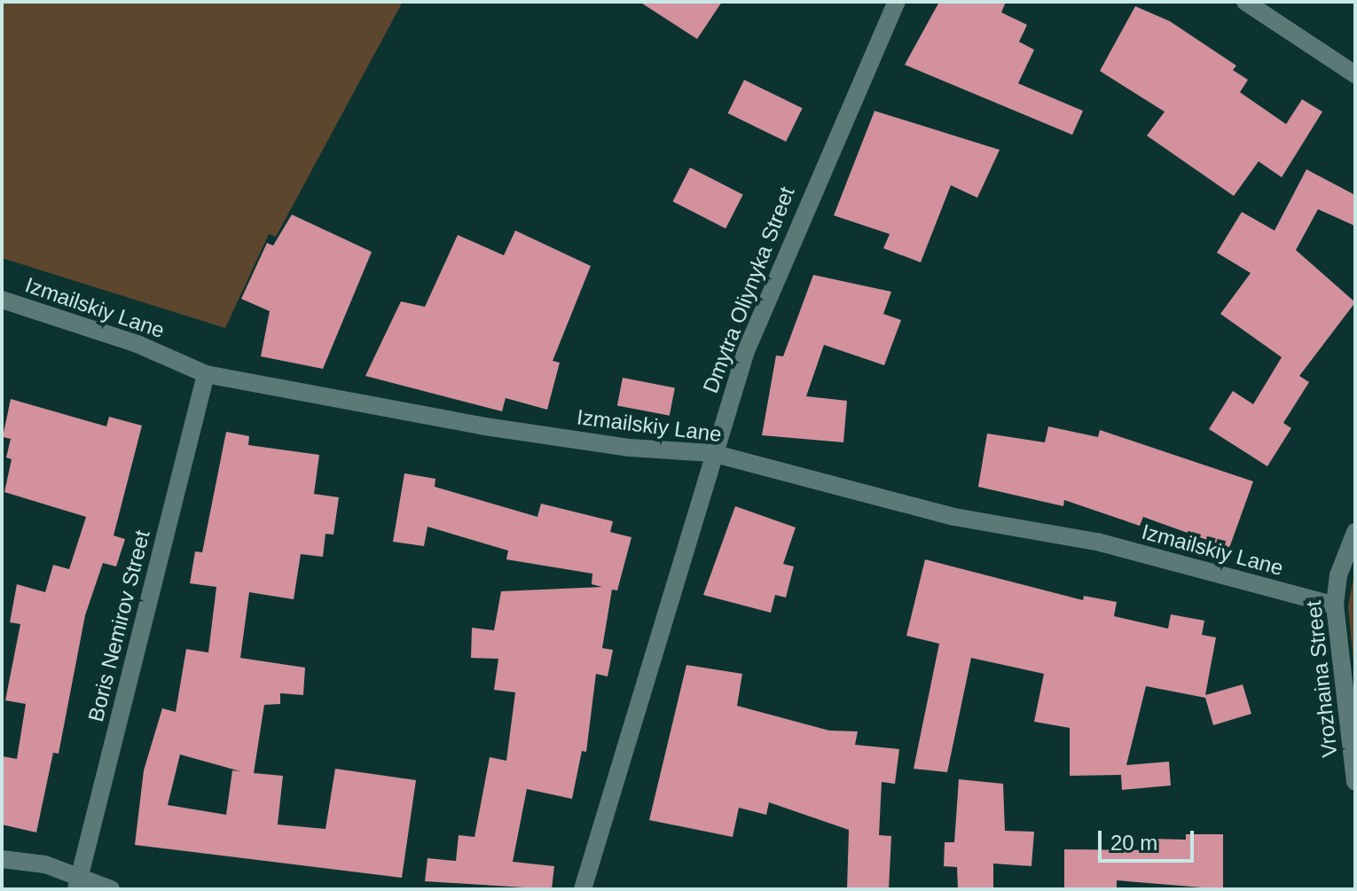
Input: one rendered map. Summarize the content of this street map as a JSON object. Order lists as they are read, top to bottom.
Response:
{
  "streets": {
    "street": [
      "Dmytra Oliynyka Street",
      "Izmailskiy Lane",
      "Boris Nemirov Street",
      "Vrozhaina Street"
    ]
  },
  "crossings": [
    ["Dmytra Oliynyka Street", "Izmailskiy Lane"],
    ["Izmailskiy Lane", "Boris Nemirov Street"],
    ["Izmailskiy Lane", "Vrozhaina Street"]
  ],
  "scale_bar": "20 m"
}
